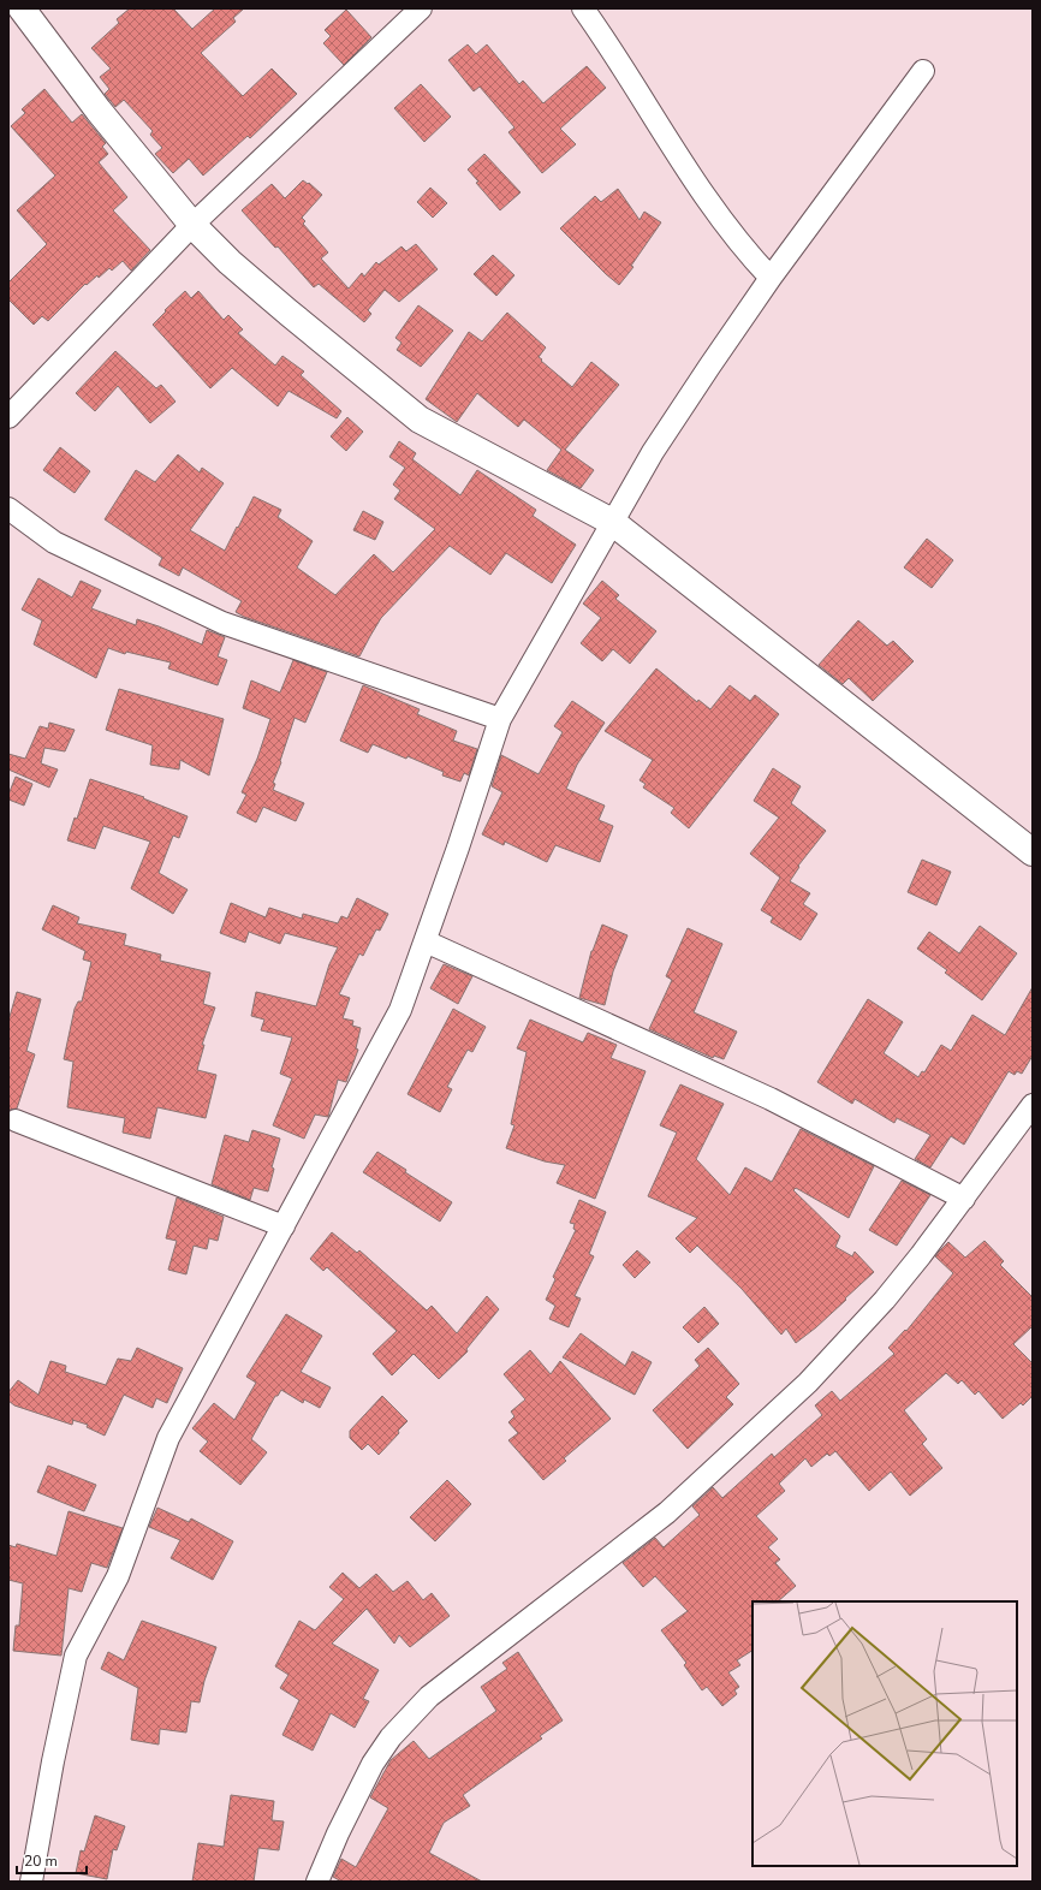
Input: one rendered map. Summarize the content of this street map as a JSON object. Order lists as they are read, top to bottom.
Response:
{
  "scale_bar": "20 m"
}
